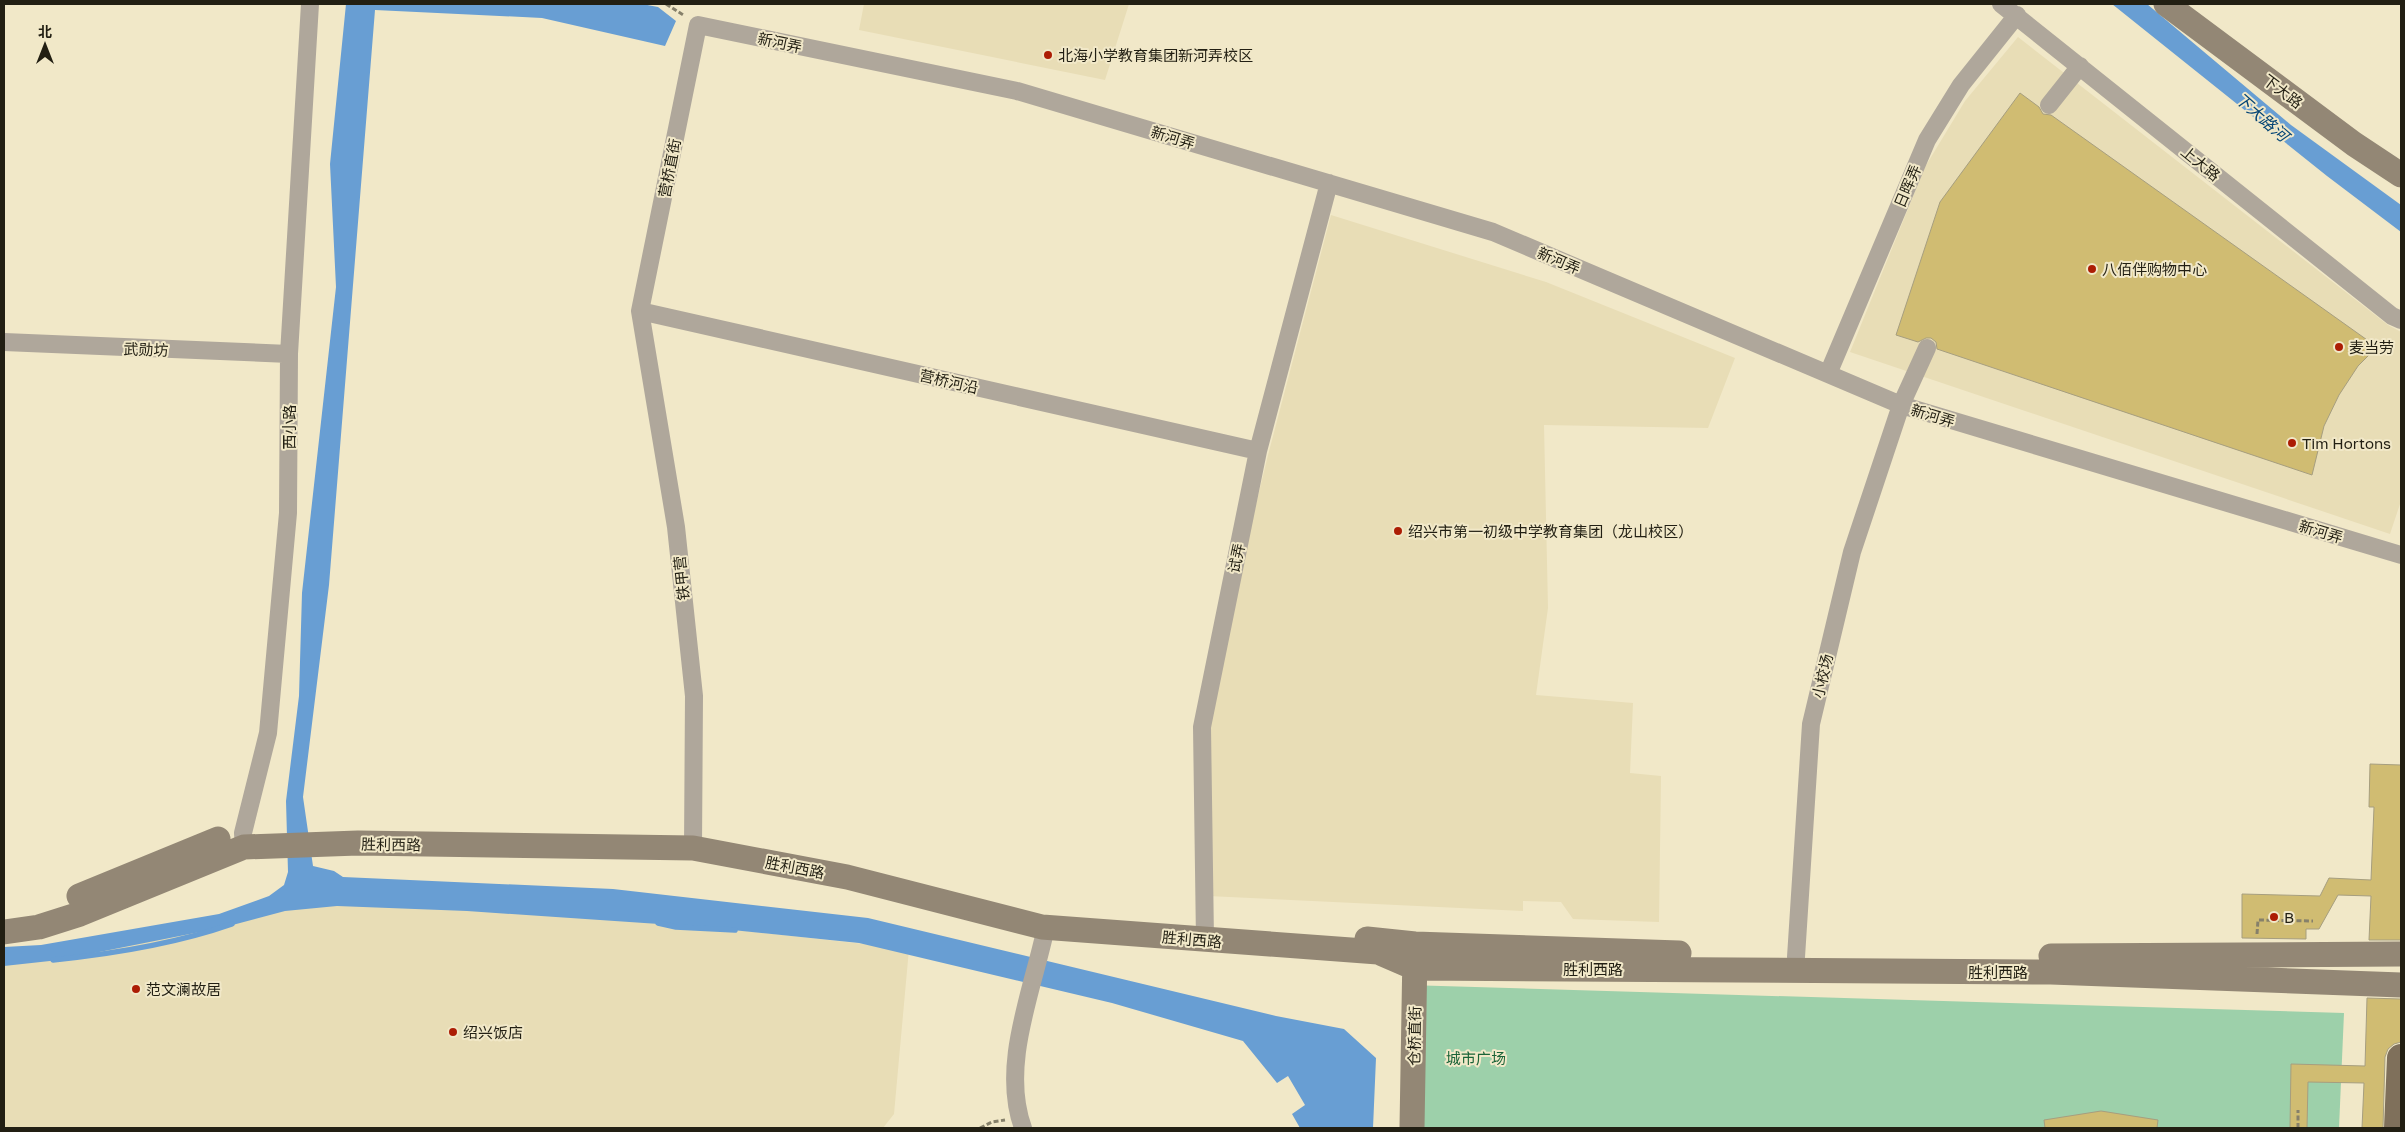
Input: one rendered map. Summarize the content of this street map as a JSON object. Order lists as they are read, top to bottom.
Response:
{
  "streets": {
    "main road": ["下大路", "胜利西路", "仓桥直街"],
    "street": [
      "新河弄",
      "上大路",
      "营桥直街",
      "日晖弄",
      "武勋坊",
      "营桥河沿",
      "西小路",
      "试弄",
      "铁甲营",
      "小校场"
    ]
  },
  "crossings": [
    ["新河弄", "营桥直街"],
    ["新河弄", "日晖弄"],
    ["新河弄", "试弄"],
    ["新河弄", "小校场"],
    ["上大路", "日晖弄"],
    ["营桥直街", "营桥河沿"],
    ["营桥直街", "铁甲营"],
    ["武勋坊", "西小路"],
    ["营桥河沿", "试弄"],
    ["营桥河沿", "铁甲营"],
    ["西小路", "胜利西路"],
    ["试弄", "胜利西路"],
    ["铁甲营", "胜利西路"],
    ["小校场", "胜利西路"],
    ["胜利西路", "仓桥直街"]
  ],
  "water": ["下大路河"],
  "parks": ["城市广场"],
  "places": [
    "北海小学教育集团新河弄校区",
    "八佰伴购物中心",
    "麦当劳",
    "Tim Hortons",
    "绍兴市第一初级中学教育集团（龙山校区）",
    "B",
    "范文澜故居",
    "绍兴饭店"
  ],
  "north": "top"
}
